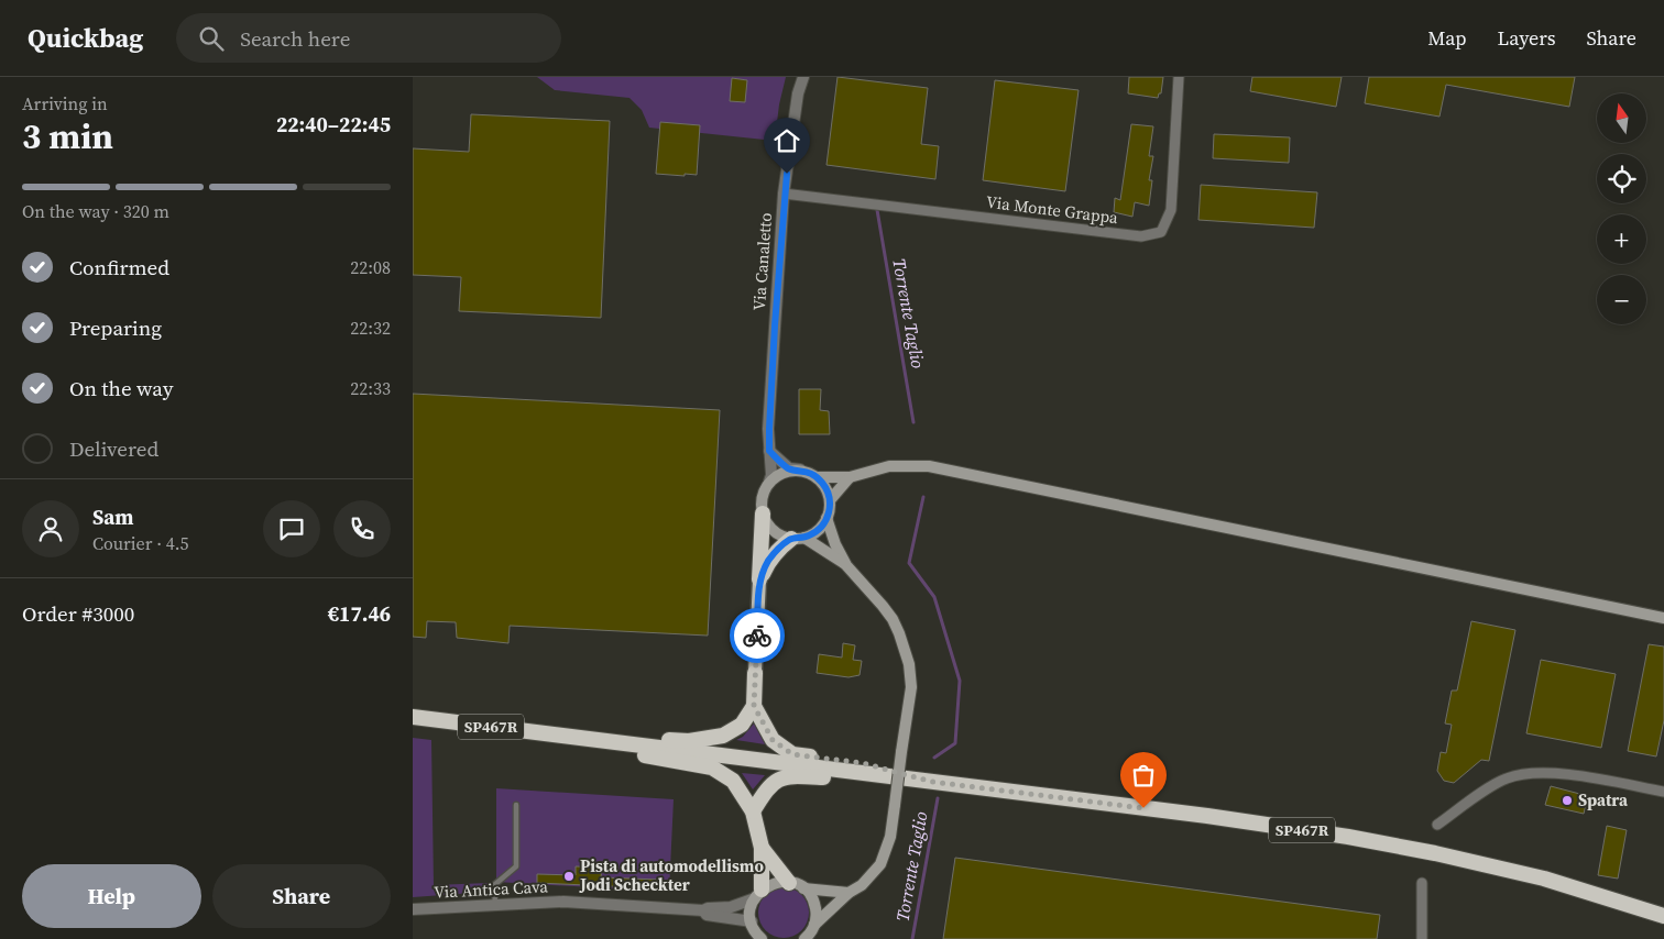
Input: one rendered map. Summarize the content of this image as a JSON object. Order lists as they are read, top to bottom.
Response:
{
  "streets": {
    "highway": ["SP467R"],
    "street": ["Via Monte Grappa", "Via Canaletto", "Via Antica Cava"]
  },
  "crossings": [
    ["Via Monte Grappa", "Via Canaletto"]
  ],
  "water": ["Torrente Taglio"],
  "places": ["Spatra", "Pista di automodellismo Jodi Scheckter"],
  "north": "top",
  "page": {
    "header": "Quickbag",
    "search": "Search here",
    "nav": ["Map", "Layers", "Share"],
    "heading": ["3 min", "Arriving in", "22:40–22:45"],
    "panel": [
      "Sam",
      "Courier · 4.5",
      "Order #3000",
      "€17.46"
    ],
    "map_buttons": ["+", "−"],
    "bar": "On the way · 320 m",
    "list": [
      ["Confirmed", "22:08"],
      ["Preparing", "22:32"],
      ["On the way", "22:33"],
      "Delivered"
    ],
    "buttons": ["Help", "Share"]
  }
}
